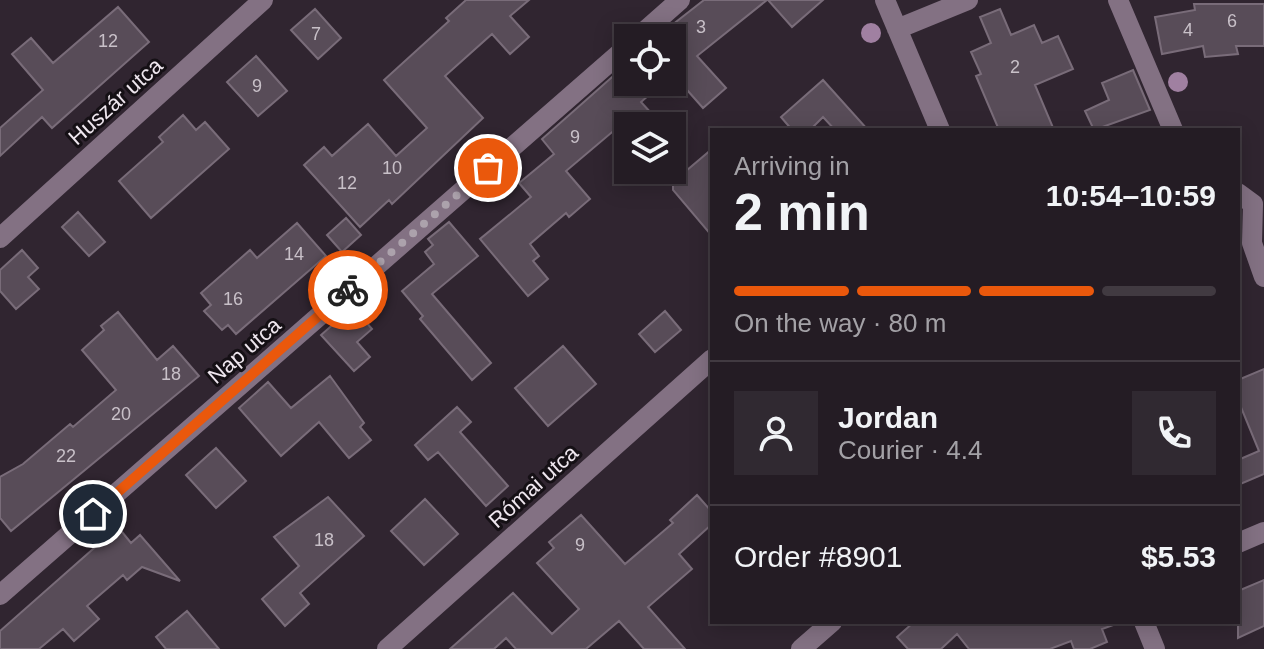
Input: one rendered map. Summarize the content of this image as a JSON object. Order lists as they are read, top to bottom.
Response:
{
  "streets": {
    "street": ["Huszár utca", "Nap utca", "Római utca"]
  },
  "house_numbers": [
    "6",
    "3",
    "4",
    "7",
    "12",
    "2",
    "9",
    "9",
    "10",
    "12",
    "14",
    "16",
    "18",
    "20",
    "22",
    "18",
    "9"
  ],
  "page": {
    "heading": ["2 min", "Arriving in", "10:54–10:59"],
    "panel": [
      "Jordan",
      "Courier · 4.4",
      "Order #8901",
      "$5.53"
    ],
    "bar": "On the way · 80 m"
  }
}
